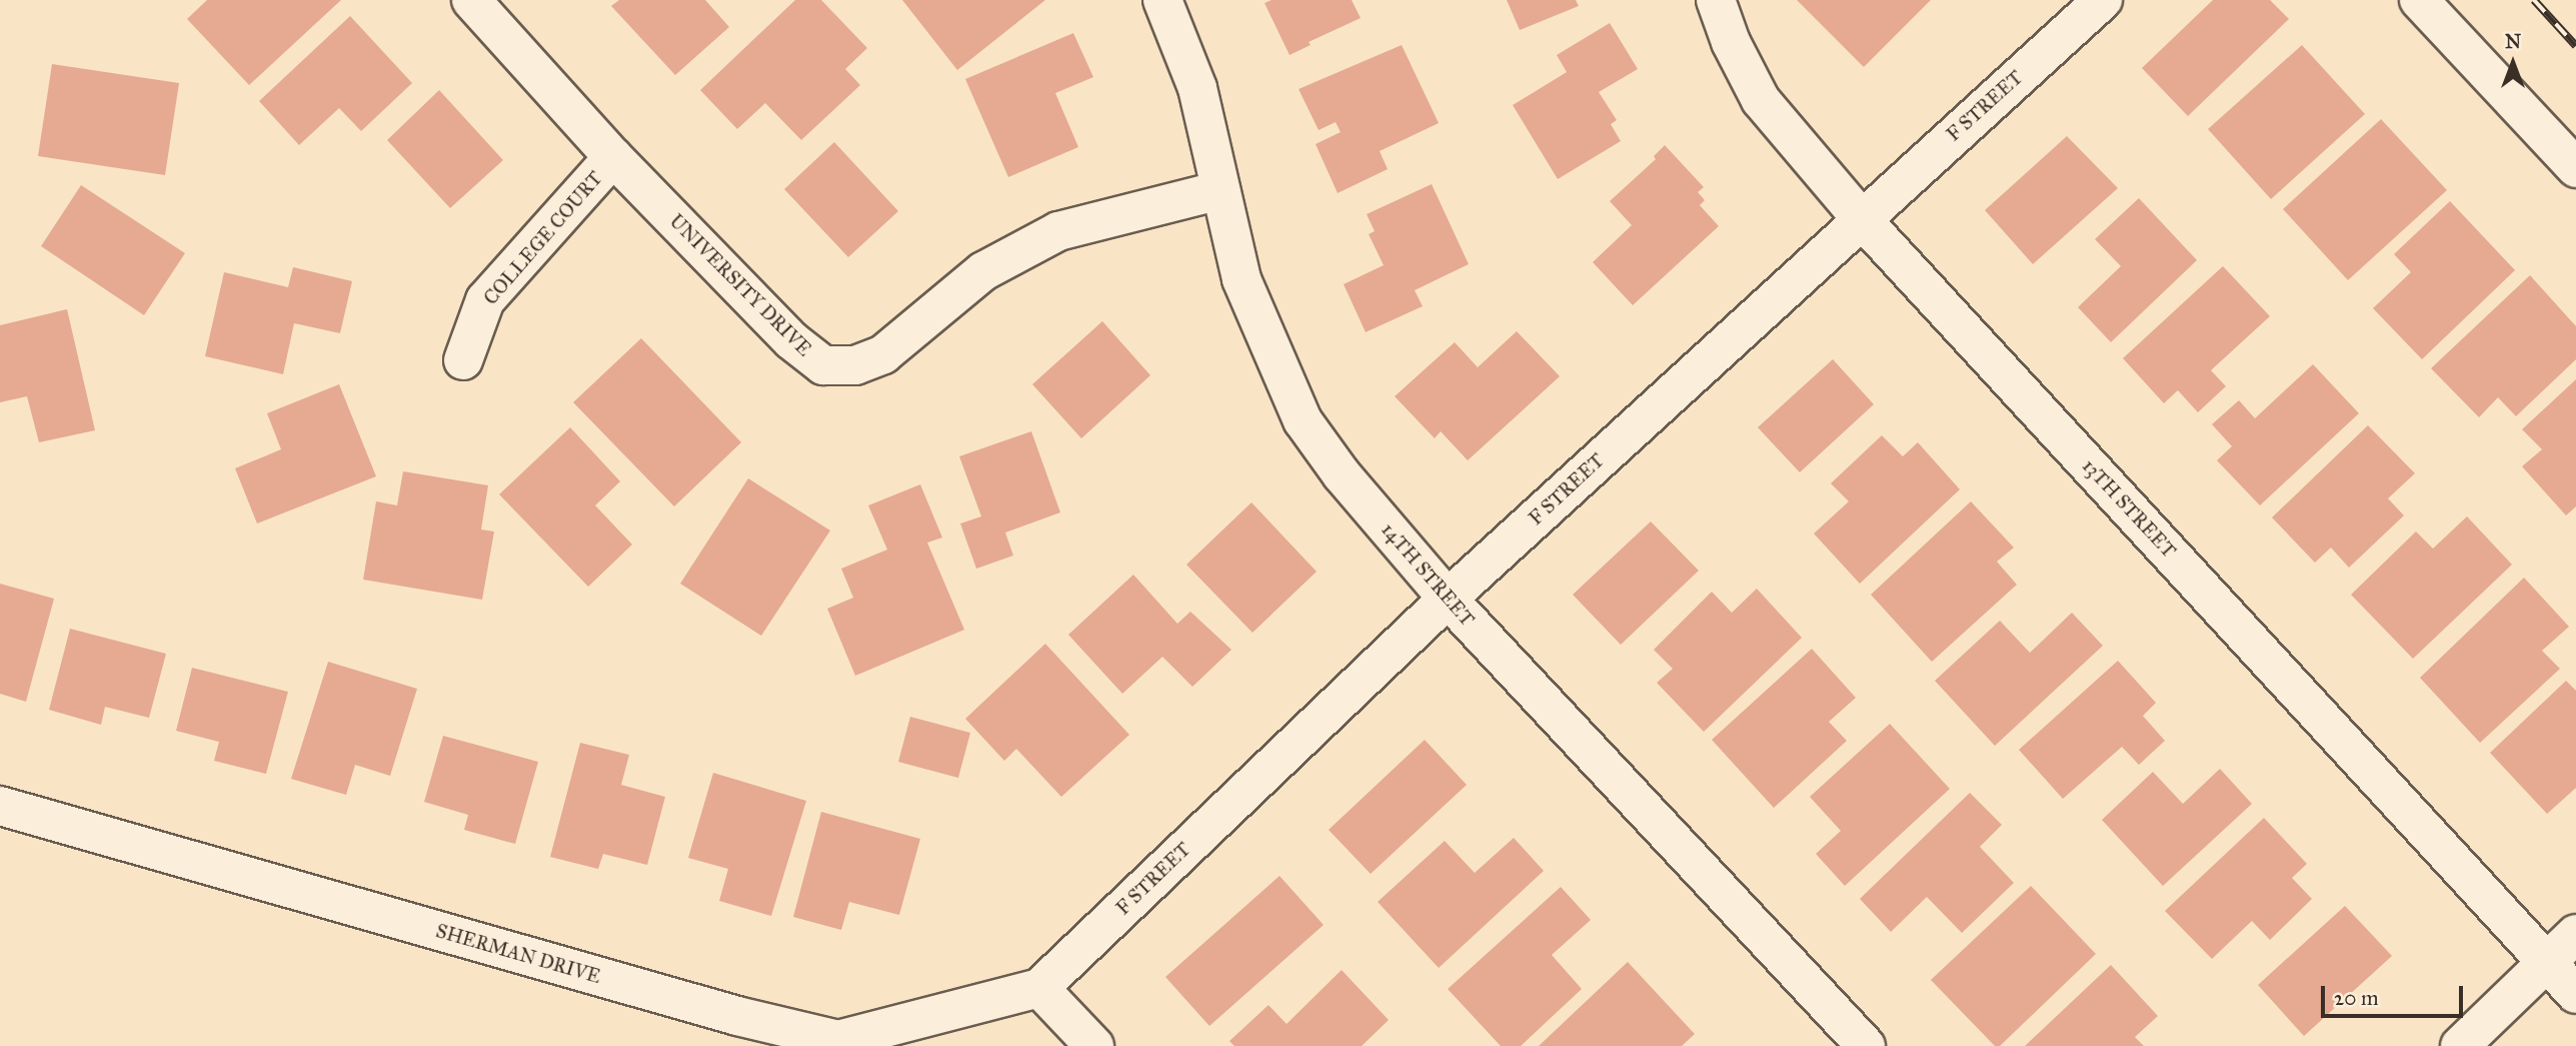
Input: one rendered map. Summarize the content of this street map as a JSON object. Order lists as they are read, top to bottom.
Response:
{
  "streets": {
    "street": [
      "F STREET",
      "COLLEGE COURT",
      "UNIVERSITY DRIVE",
      "13TH STREET",
      "14TH STREET",
      "SHERMAN DRIVE"
    ]
  },
  "crossings": [
    ["F STREET", "13TH STREET"],
    ["F STREET", "14TH STREET"],
    ["F STREET", "SHERMAN DRIVE"],
    ["COLLEGE COURT", "UNIVERSITY DRIVE"],
    ["UNIVERSITY DRIVE", "14TH STREET"]
  ],
  "scale_bar": "20 m",
  "north": "top"
}
